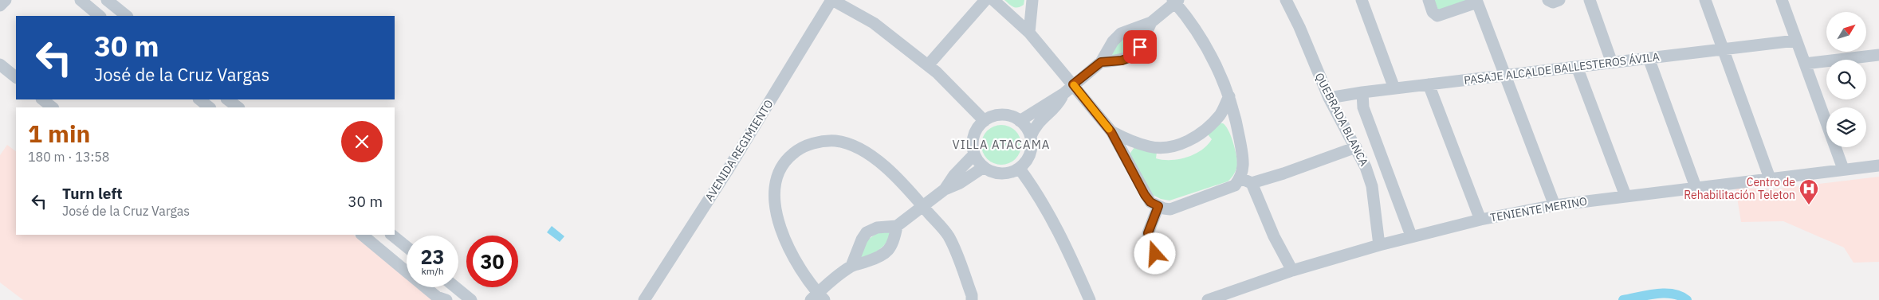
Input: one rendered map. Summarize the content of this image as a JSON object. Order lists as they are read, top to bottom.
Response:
{
  "streets": {
    "street": [
      "PASAJE ALCALDE BALLESTEROS ÁVILA",
      "QUEBRADA BLANCA",
      "AVENIDA REGIMIENTO",
      "TENIENTE MERINO"
    ]
  },
  "crossings": [
    ["PASAJE ALCALDE BALLESTEROS ÁVILA", "QUEBRADA BLANCA"],
    ["QUEBRADA BLANCA", "TENIENTE MERINO"]
  ],
  "districts": ["VILLA ATACAMA"],
  "places": {
    "hospital": ["Centro de Rehabilitación Teleton"]
  },
  "north": "top right",
  "page": {
    "turn": ["30 m", "José de la Cruz Vargas"],
    "heading": ["1 min", "180 m · 13:58"],
    "list": [
      {
        "name": "Turn left",
        "note": "José de la Cruz Vargas",
        "value": "30 m"
      }
    ],
    "speed": "23 km/h",
    "limit": "30"
  }
}
